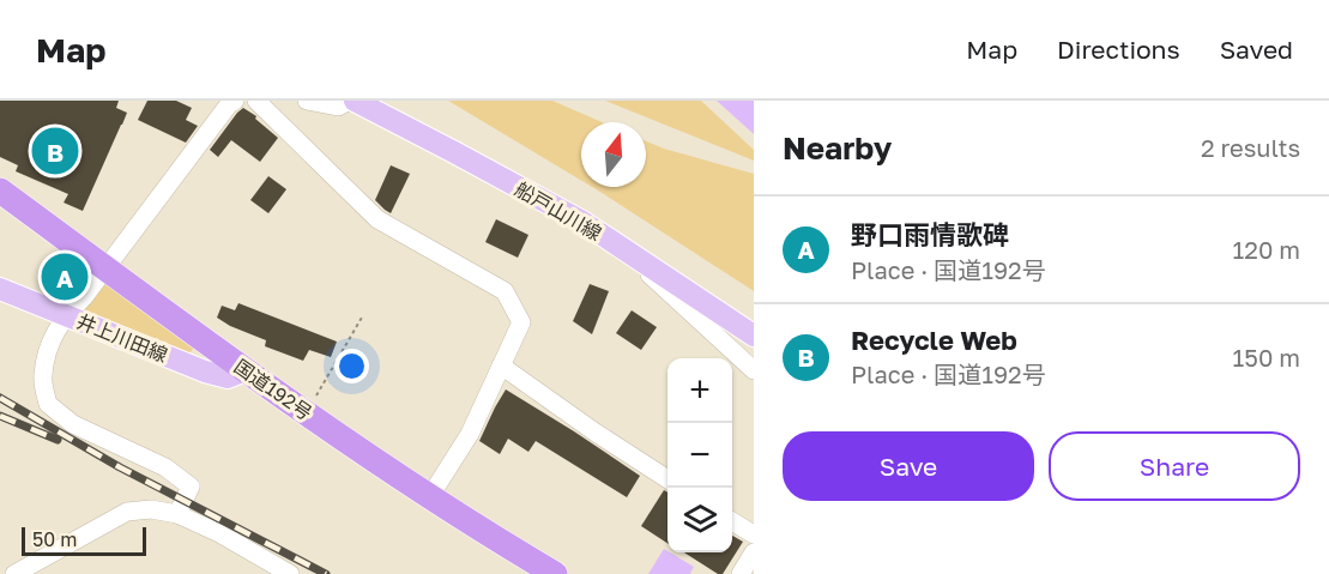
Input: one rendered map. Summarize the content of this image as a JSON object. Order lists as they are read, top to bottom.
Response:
{
  "streets": {
    "highway": ["国道192号"],
    "main road": ["船戸山川線", "井上川田線"]
  },
  "crossings": [
    ["井上川田線", "国道192号"]
  ],
  "scale_bar": "50 m",
  "north": "top",
  "page": {
    "header": "Map",
    "nav": ["Map", "Directions", "Saved"],
    "heading": ["Nearby", "2 results"],
    "pins": ["B", "A"],
    "list": [
      {
        "mark": "A",
        "name": "野口雨情歌碑",
        "note": "Place · 国道192号",
        "value": "120 m"
      },
      {
        "mark": "B",
        "name": "Recycle Web",
        "note": "Place · 国道192号",
        "value": "150 m"
      }
    ],
    "map_buttons": ["+", "−"],
    "buttons": ["Save", "Share"],
    "scale": "50 m"
  }
}
